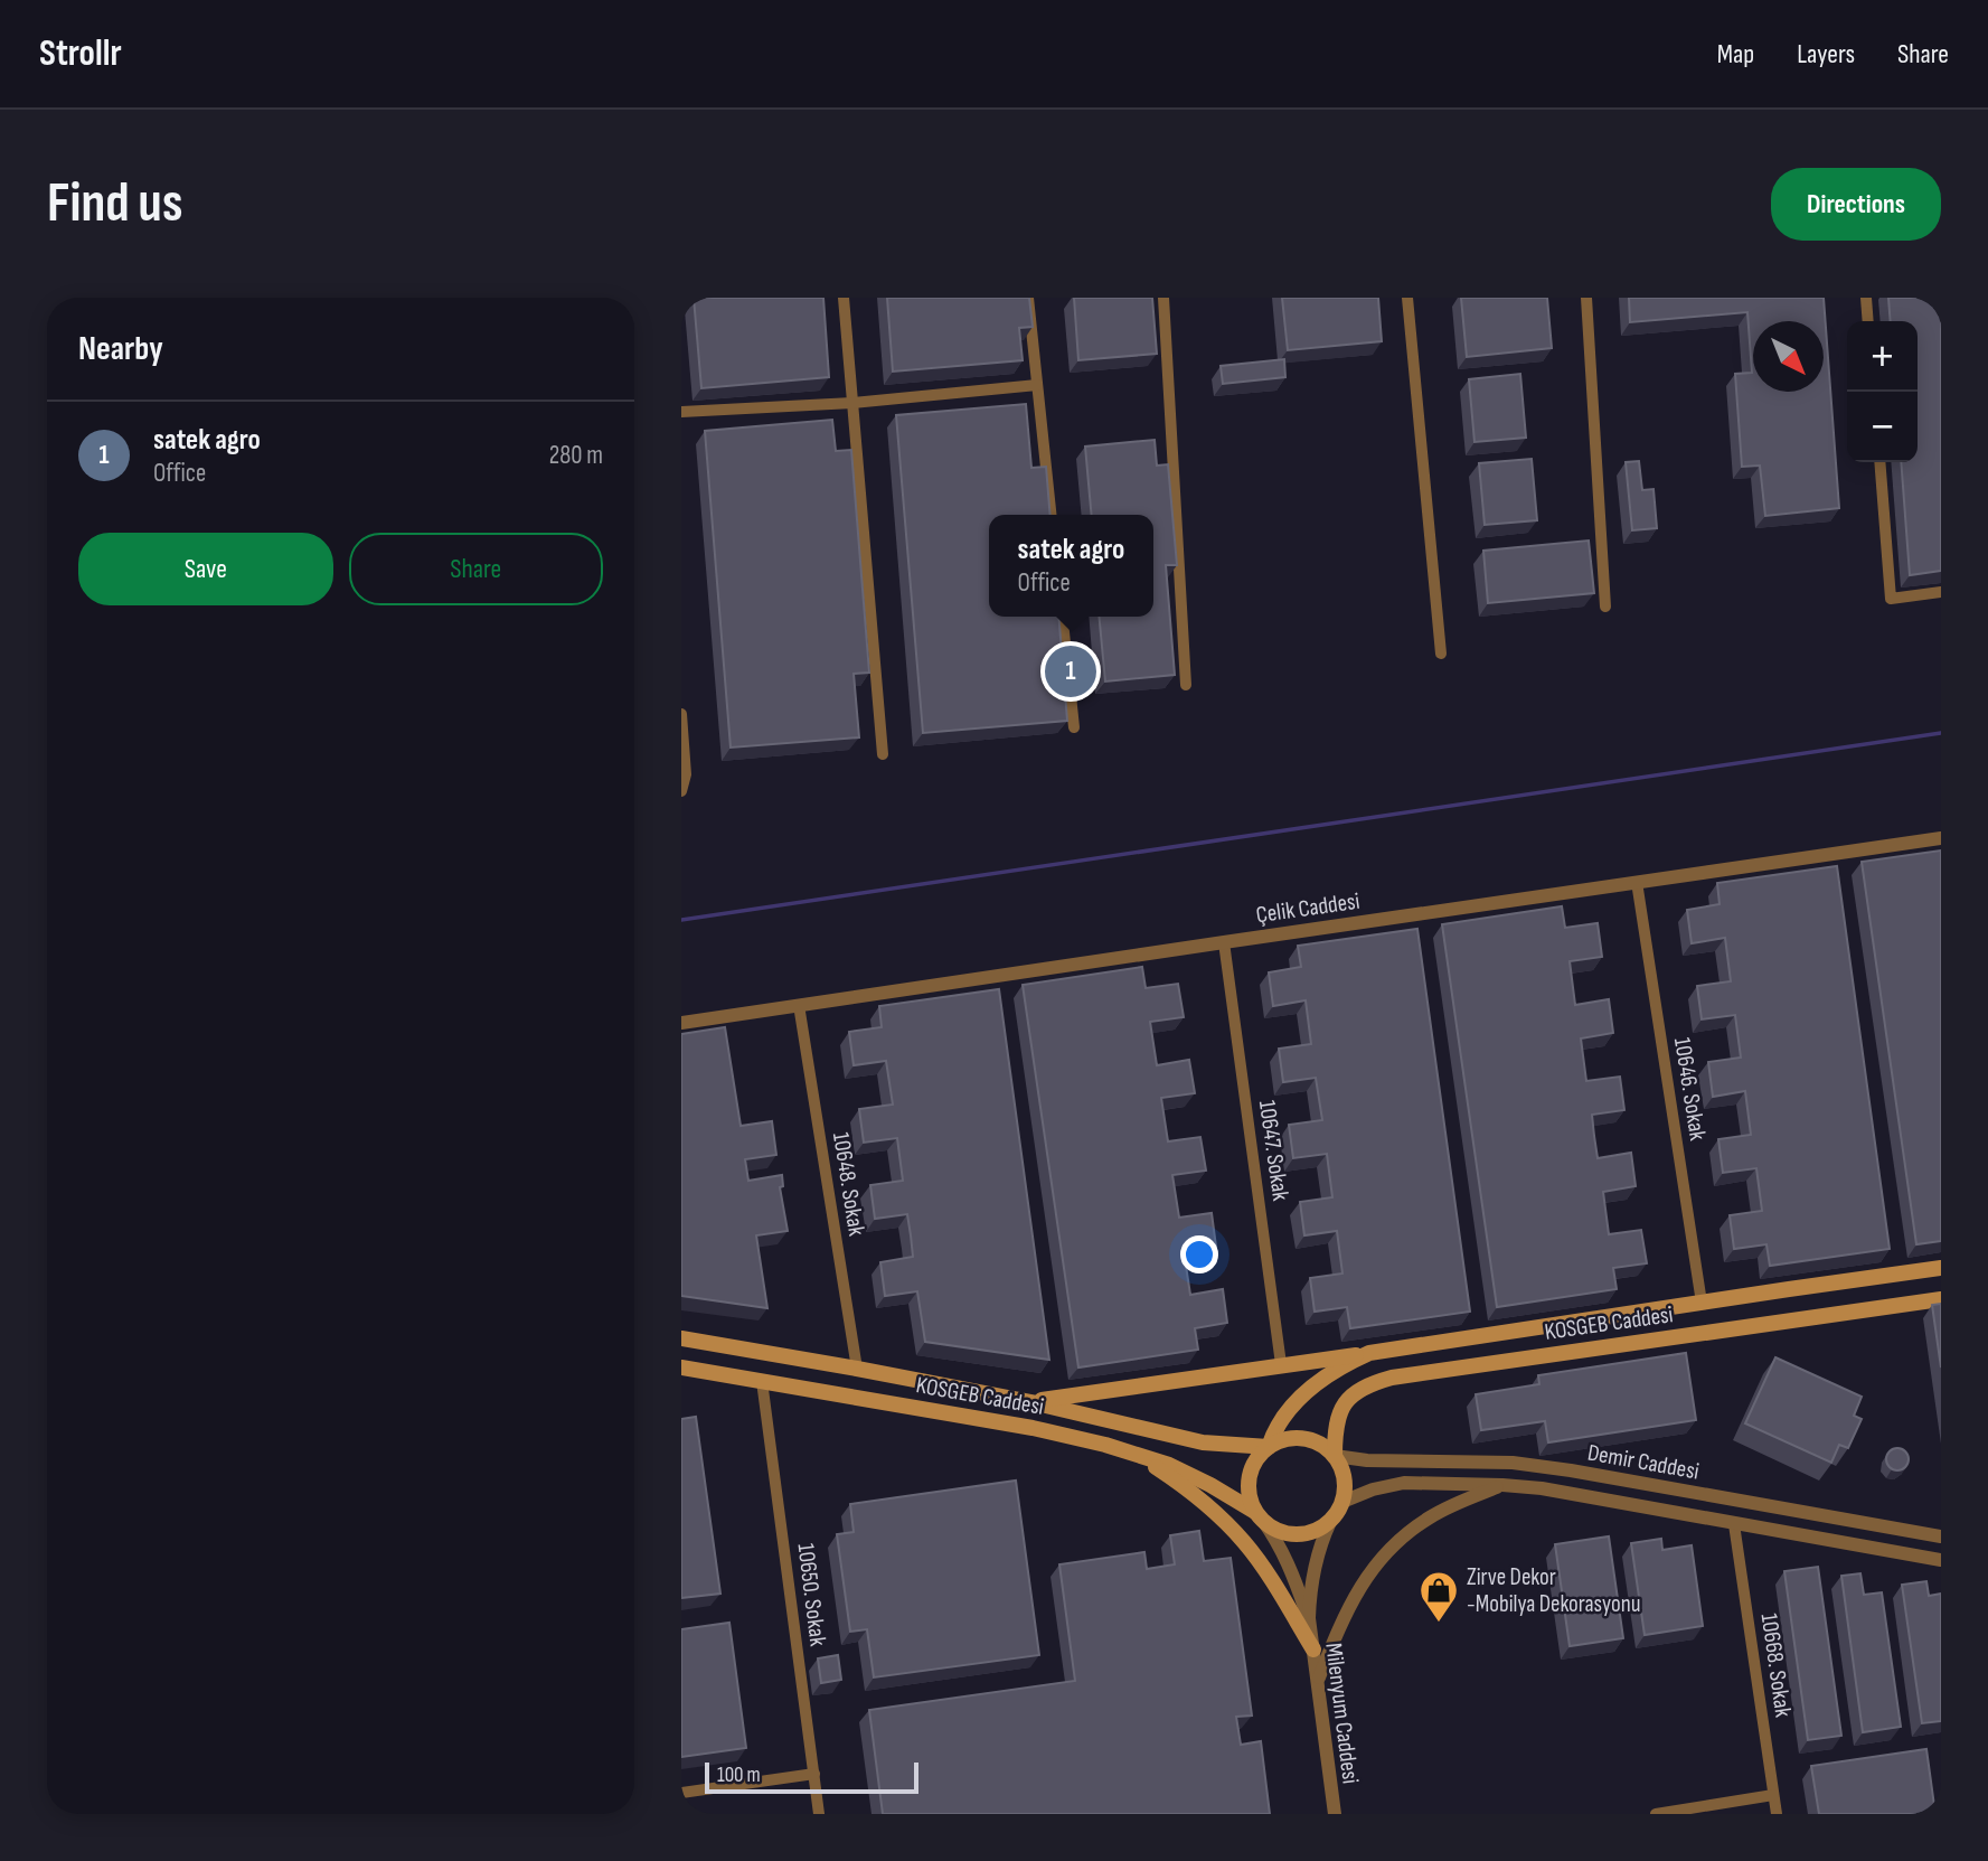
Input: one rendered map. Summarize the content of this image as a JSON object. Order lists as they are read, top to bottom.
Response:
{
  "streets": {
    "main road": ["KOSGEB Caddesi"],
    "street": [
      "Çelik Caddesi",
      "10646. Sokak",
      "10647. Sokak",
      "10648. Sokak",
      "Demir Caddesi",
      "10650. Sokak",
      "10668. Sokak",
      "Milenyum Caddesi"
    ]
  },
  "crossings": [
    ["Çelik Caddesi", "10646. Sokak"],
    ["Çelik Caddesi", "10647. Sokak"],
    ["Çelik Caddesi", "10648. Sokak"],
    ["10646. Sokak", "KOSGEB Caddesi"],
    ["10647. Sokak", "KOSGEB Caddesi"],
    ["10648. Sokak", "KOSGEB Caddesi"],
    ["KOSGEB Caddesi", "Demir Caddesi"],
    ["KOSGEB Caddesi", "10650. Sokak"],
    ["KOSGEB Caddesi", "Milenyum Caddesi"],
    ["Demir Caddesi", "10668. Sokak"],
    ["Demir Caddesi", "Milenyum Caddesi"]
  ],
  "places": {
    "shop": ["Zirve Dekor -Mobilya Dekorasyonu"]
  },
  "scale_bar": "100 m",
  "north": "bottom right",
  "page": {
    "header": "Strollr",
    "nav": ["Map", "Layers", "Share"],
    "buttons": [
      "Directions",
      ["Save", "Share"]
    ],
    "title": "Find us",
    "heading": "Nearby",
    "map_buttons": ["+", "−"],
    "list": [
      {
        "mark": "1",
        "name": "satek agro",
        "note": "Office",
        "value": "280 m"
      }
    ],
    "popup": ["satek agro", "Office"],
    "pins": "1",
    "scale": "100 m"
  }
}
